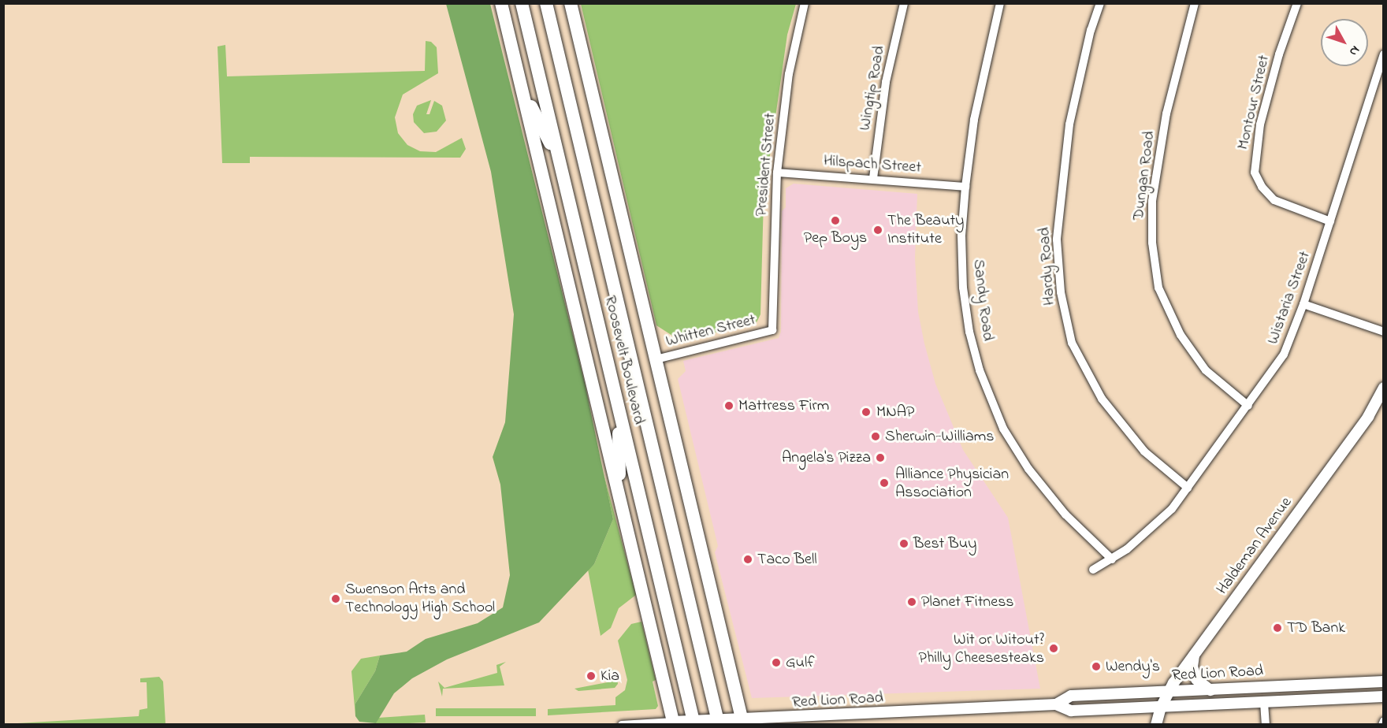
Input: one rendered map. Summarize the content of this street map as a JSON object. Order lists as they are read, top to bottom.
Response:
{
  "streets": {
    "highway": ["Roosevelt Boulevard"],
    "main road": ["Haldeman Avenue", "Red Lion Road"],
    "street": [
      "Wingtip Road",
      "Montour Street",
      "President Street",
      "Hilspach Street",
      "Dungan Road",
      "Hardy Road",
      "Wistaria Street",
      "Sandy Road",
      "Whitten Street"
    ]
  },
  "crossings": [
    ["Wingtip Road", "Hilspach Street"],
    ["Montour Street", "Wistaria Street"],
    ["President Street", "Hilspach Street"],
    ["President Street", "Whitten Street"],
    ["Hilspach Street", "Sandy Road"],
    ["Dungan Road", "Wistaria Street"],
    ["Hardy Road", "Wistaria Street"],
    ["Wistaria Street", "Sandy Road"],
    ["Whitten Street", "Roosevelt Boulevard"],
    ["Roosevelt Boulevard", "Red Lion Road"],
    ["Haldeman Avenue", "Red Lion Road"]
  ],
  "places": [
    "Pep Boys",
    "The Beauty Institute",
    "Mattress Firm",
    "MNAP",
    "Sherwin-Williams",
    "Angela's Pizza",
    "Alliance Physician Association",
    "Best Buy",
    "Taco Bell",
    "Swenson Arts and Technology High School",
    "Planet Fitness",
    "TD Bank",
    "Wit or Witout? Philly Cheesesteaks",
    "Gulf",
    "Wendy's",
    "Kia"
  ],
  "north": "bottom right"
}
